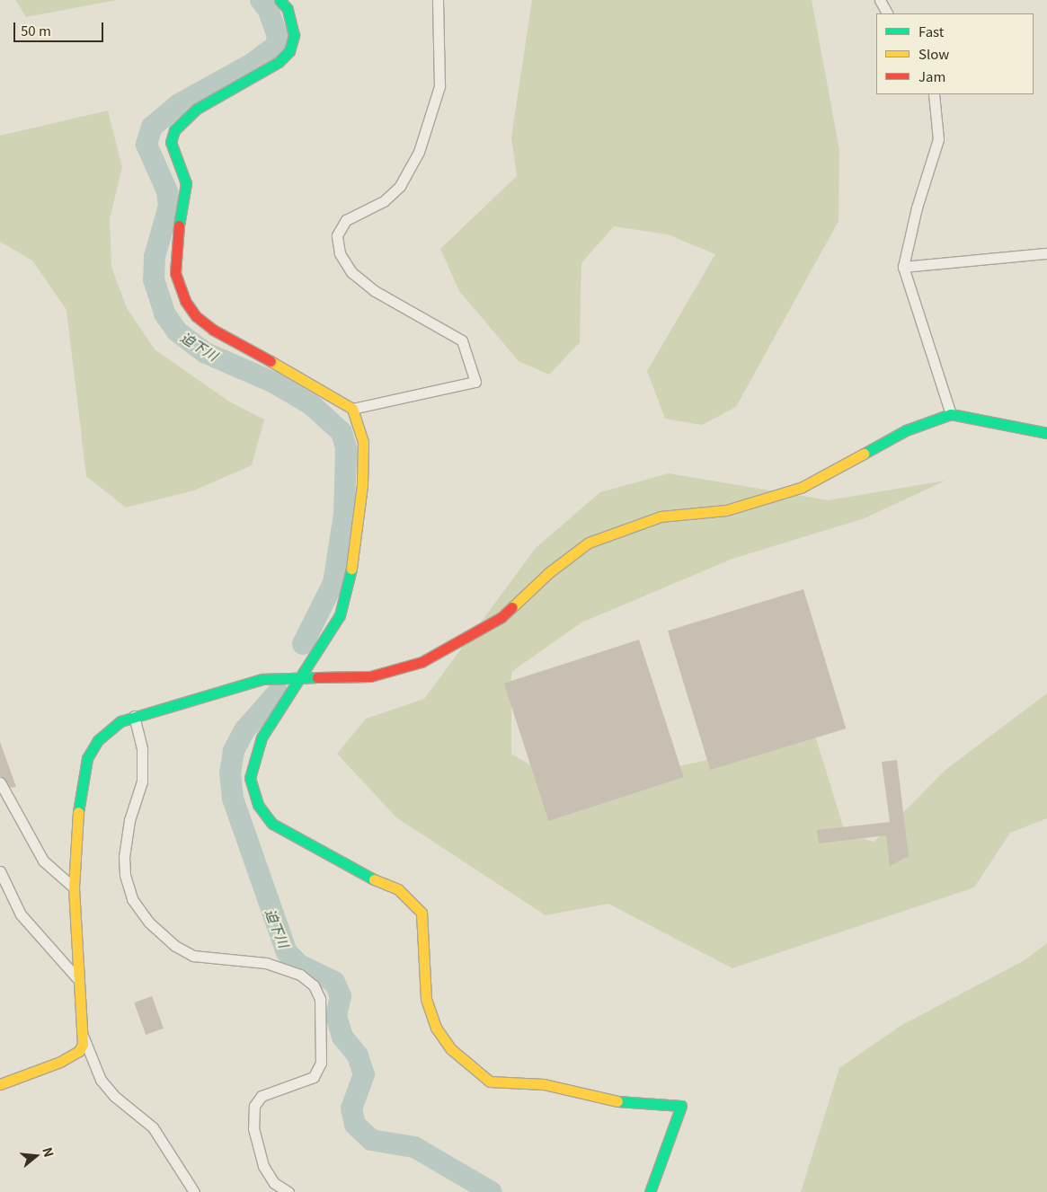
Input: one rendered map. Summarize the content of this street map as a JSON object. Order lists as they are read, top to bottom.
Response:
{
  "water": ["迫下川"],
  "legend": ["Fast", "Slow", "Jam"],
  "scale_bar": "50 m",
  "north": "right"
}
